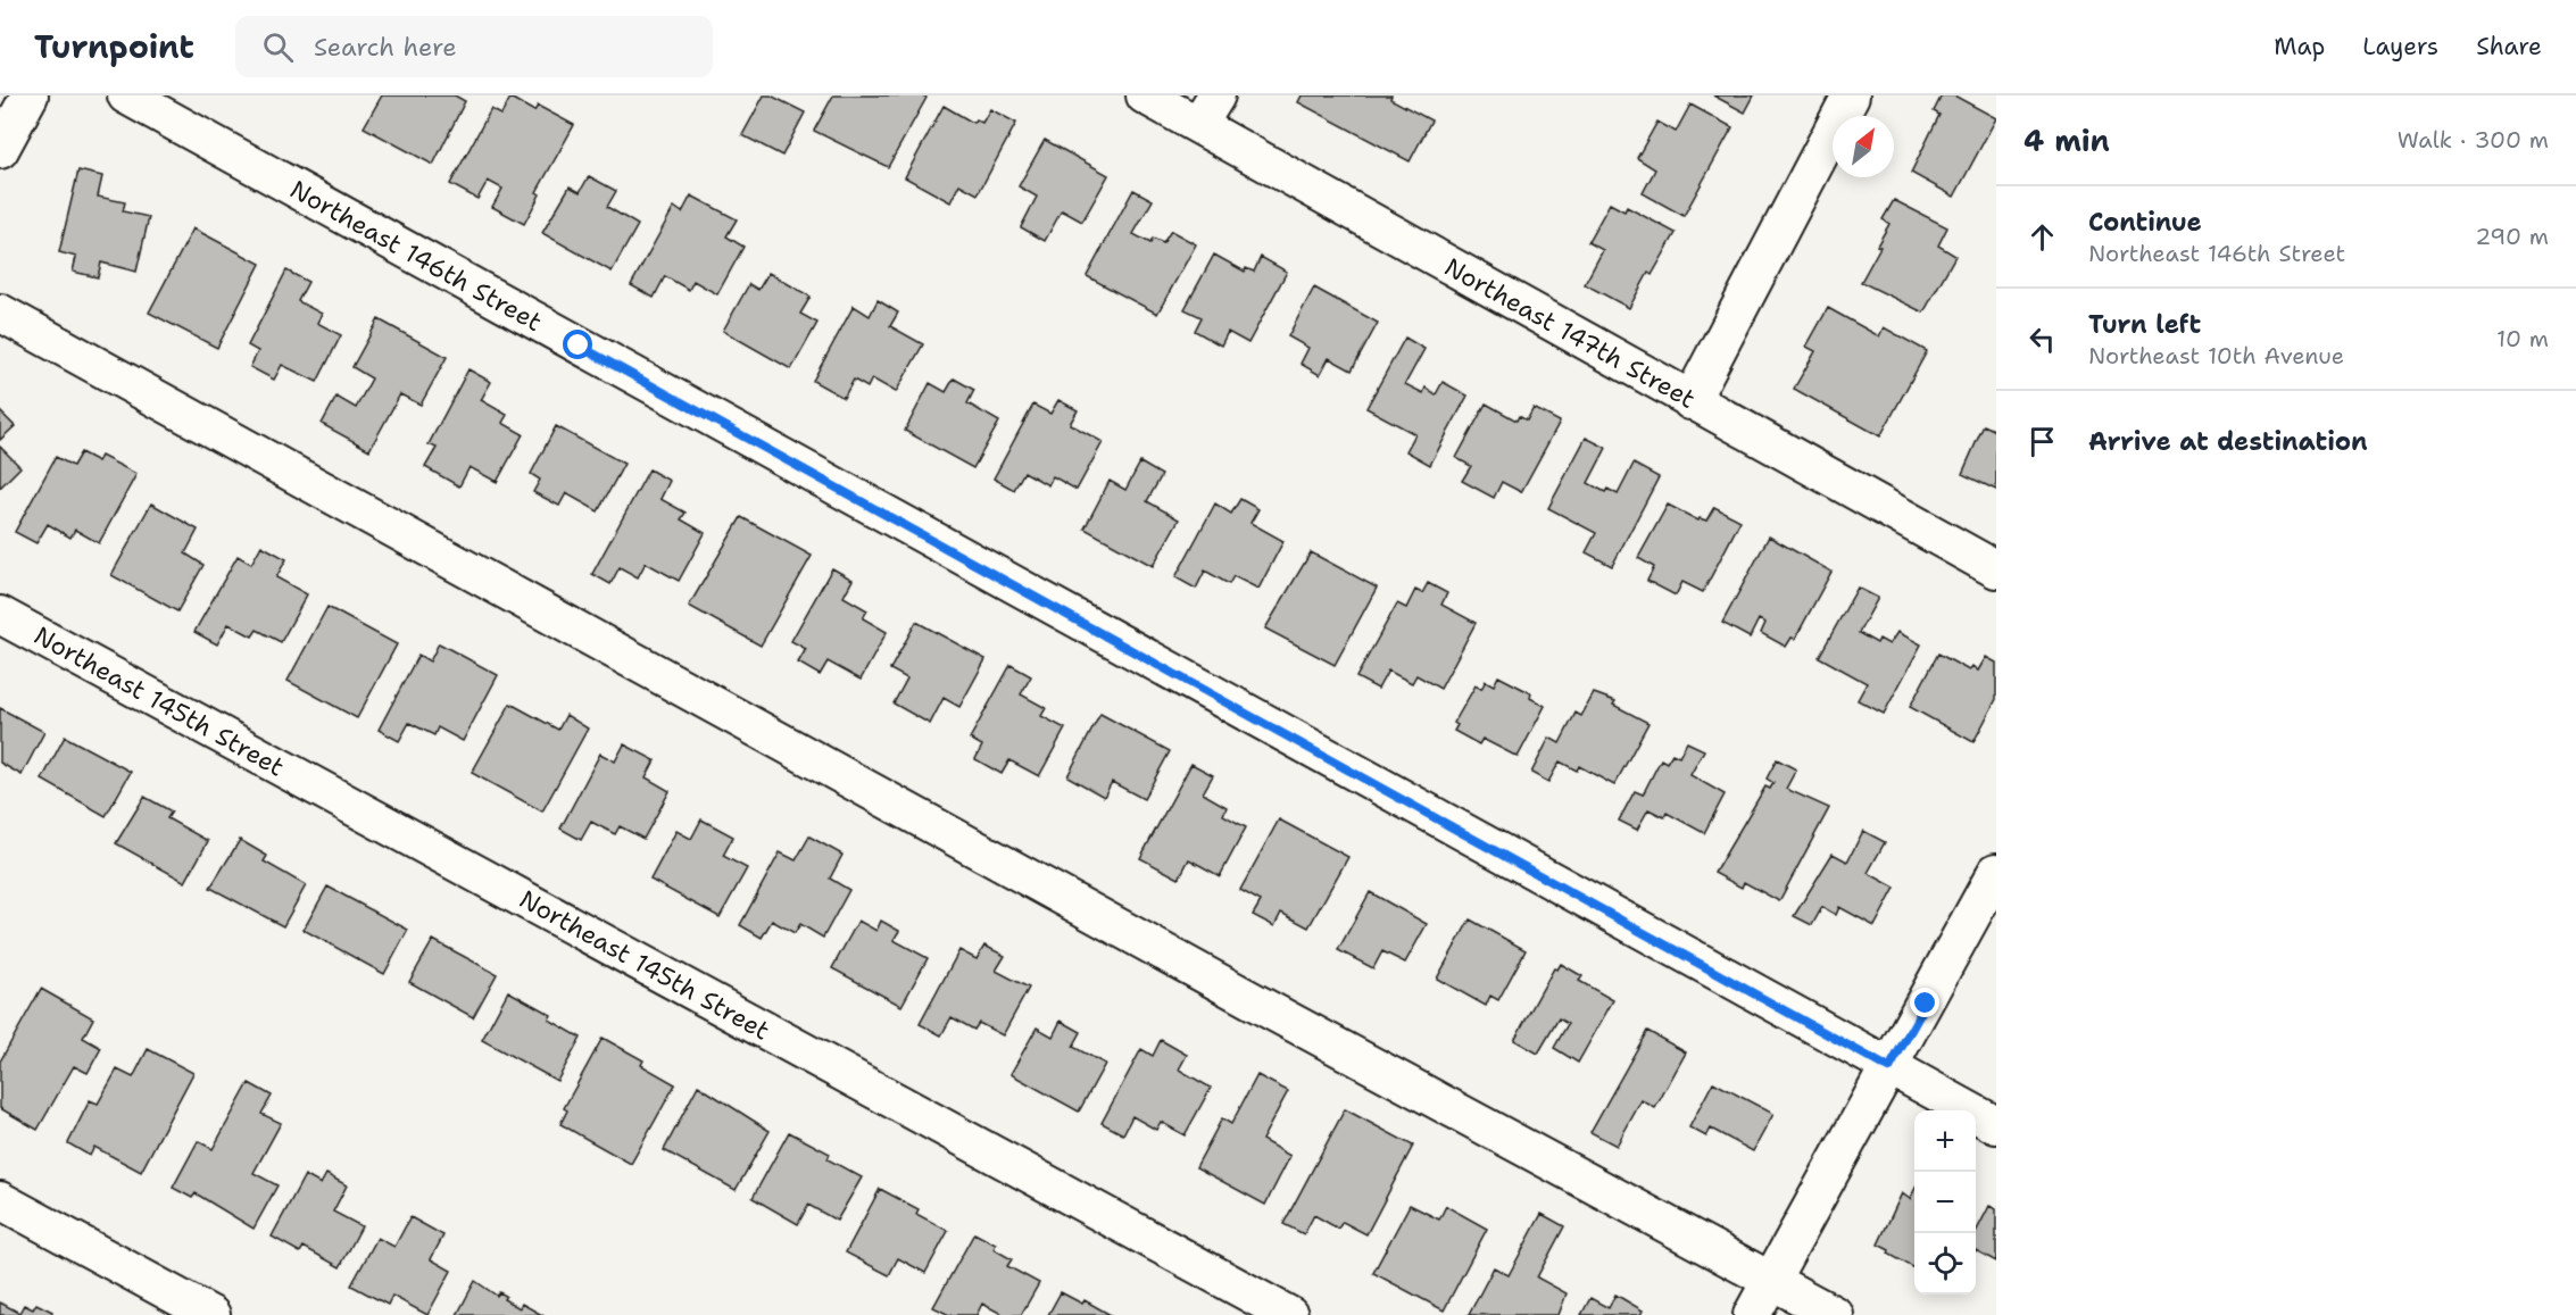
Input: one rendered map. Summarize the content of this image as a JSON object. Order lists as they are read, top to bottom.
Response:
{
  "streets": {
    "street": ["Northeast 146th Street", "Northeast 147th Street", "Northeast 145th Street"]
  },
  "north": "top right",
  "page": {
    "header": "Turnpoint",
    "search": "Search here",
    "nav": ["Map", "Layers", "Share"],
    "heading": ["4 min", "Walk · 300 m"],
    "list": [
      ["Continue", "Northeast 146th Street", "290 m"],
      ["Turn left", "Northeast 10th Avenue", "10 m"],
      "Arrive at destination"
    ],
    "map_buttons": ["+", "−"]
  }
}
